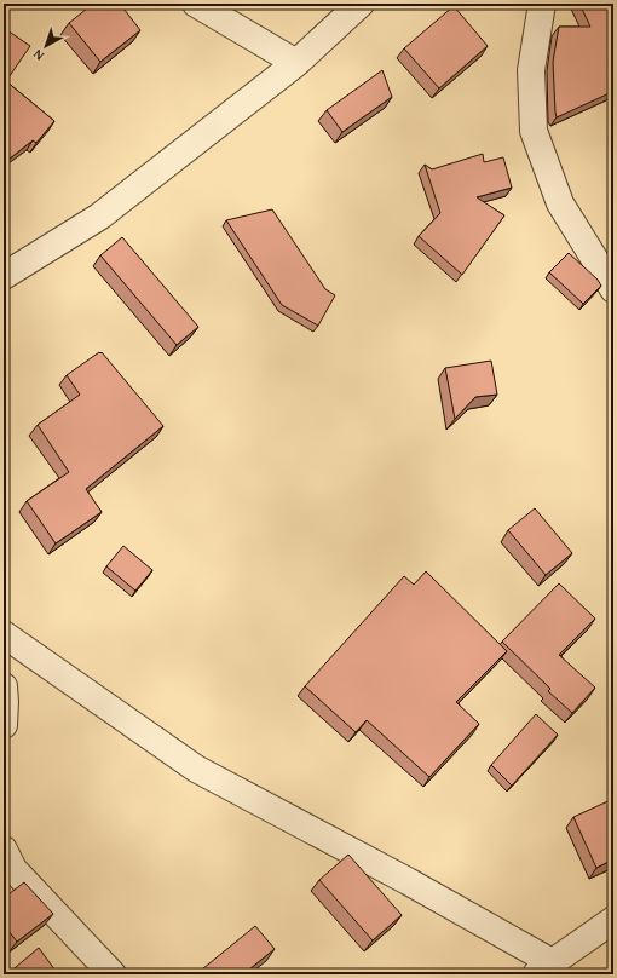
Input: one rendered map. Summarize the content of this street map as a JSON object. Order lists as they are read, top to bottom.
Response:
{
  "north": "bottom left"
}
